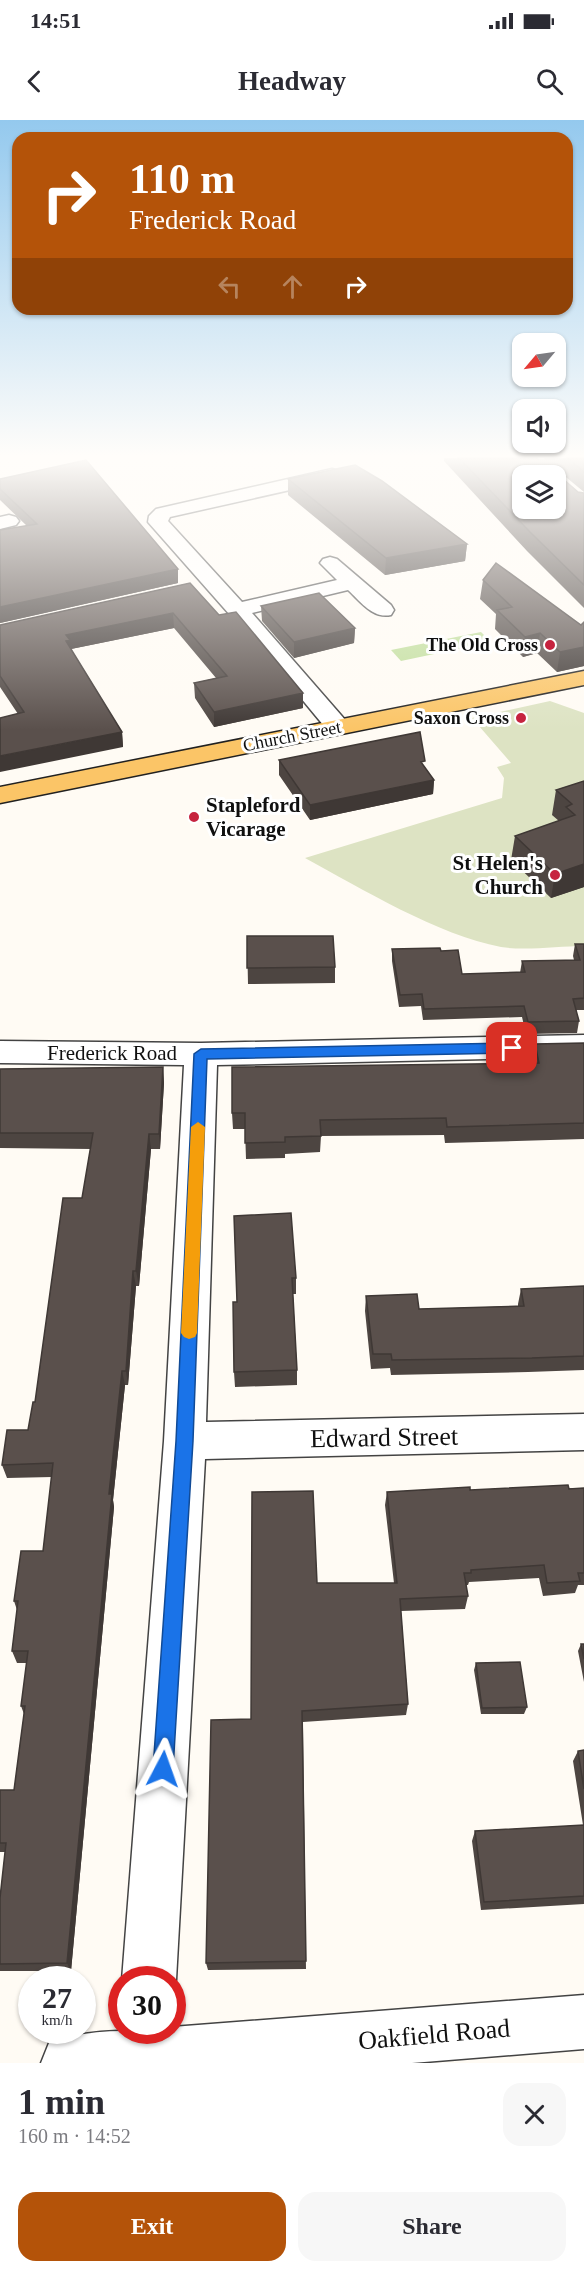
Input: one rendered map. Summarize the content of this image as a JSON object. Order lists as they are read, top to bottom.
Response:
{
  "streets": {
    "main road": ["Church Street"],
    "street": ["Frederick Road", "Edward Street", "Oakfield Road"]
  },
  "places": [
    "The Old Cross",
    "Saxon Cross",
    "Stapleford Vicarage",
    "St Helen's Church"
  ],
  "north": "bottom left",
  "page": {
    "status": "14:51",
    "header": "Headway",
    "turn": ["110 m", "Frederick Road"],
    "speed": "27 km/h",
    "limit": "30",
    "heading": ["1 min", "160 m · 14:52"],
    "buttons": ["Exit", "Share"]
  }
}
